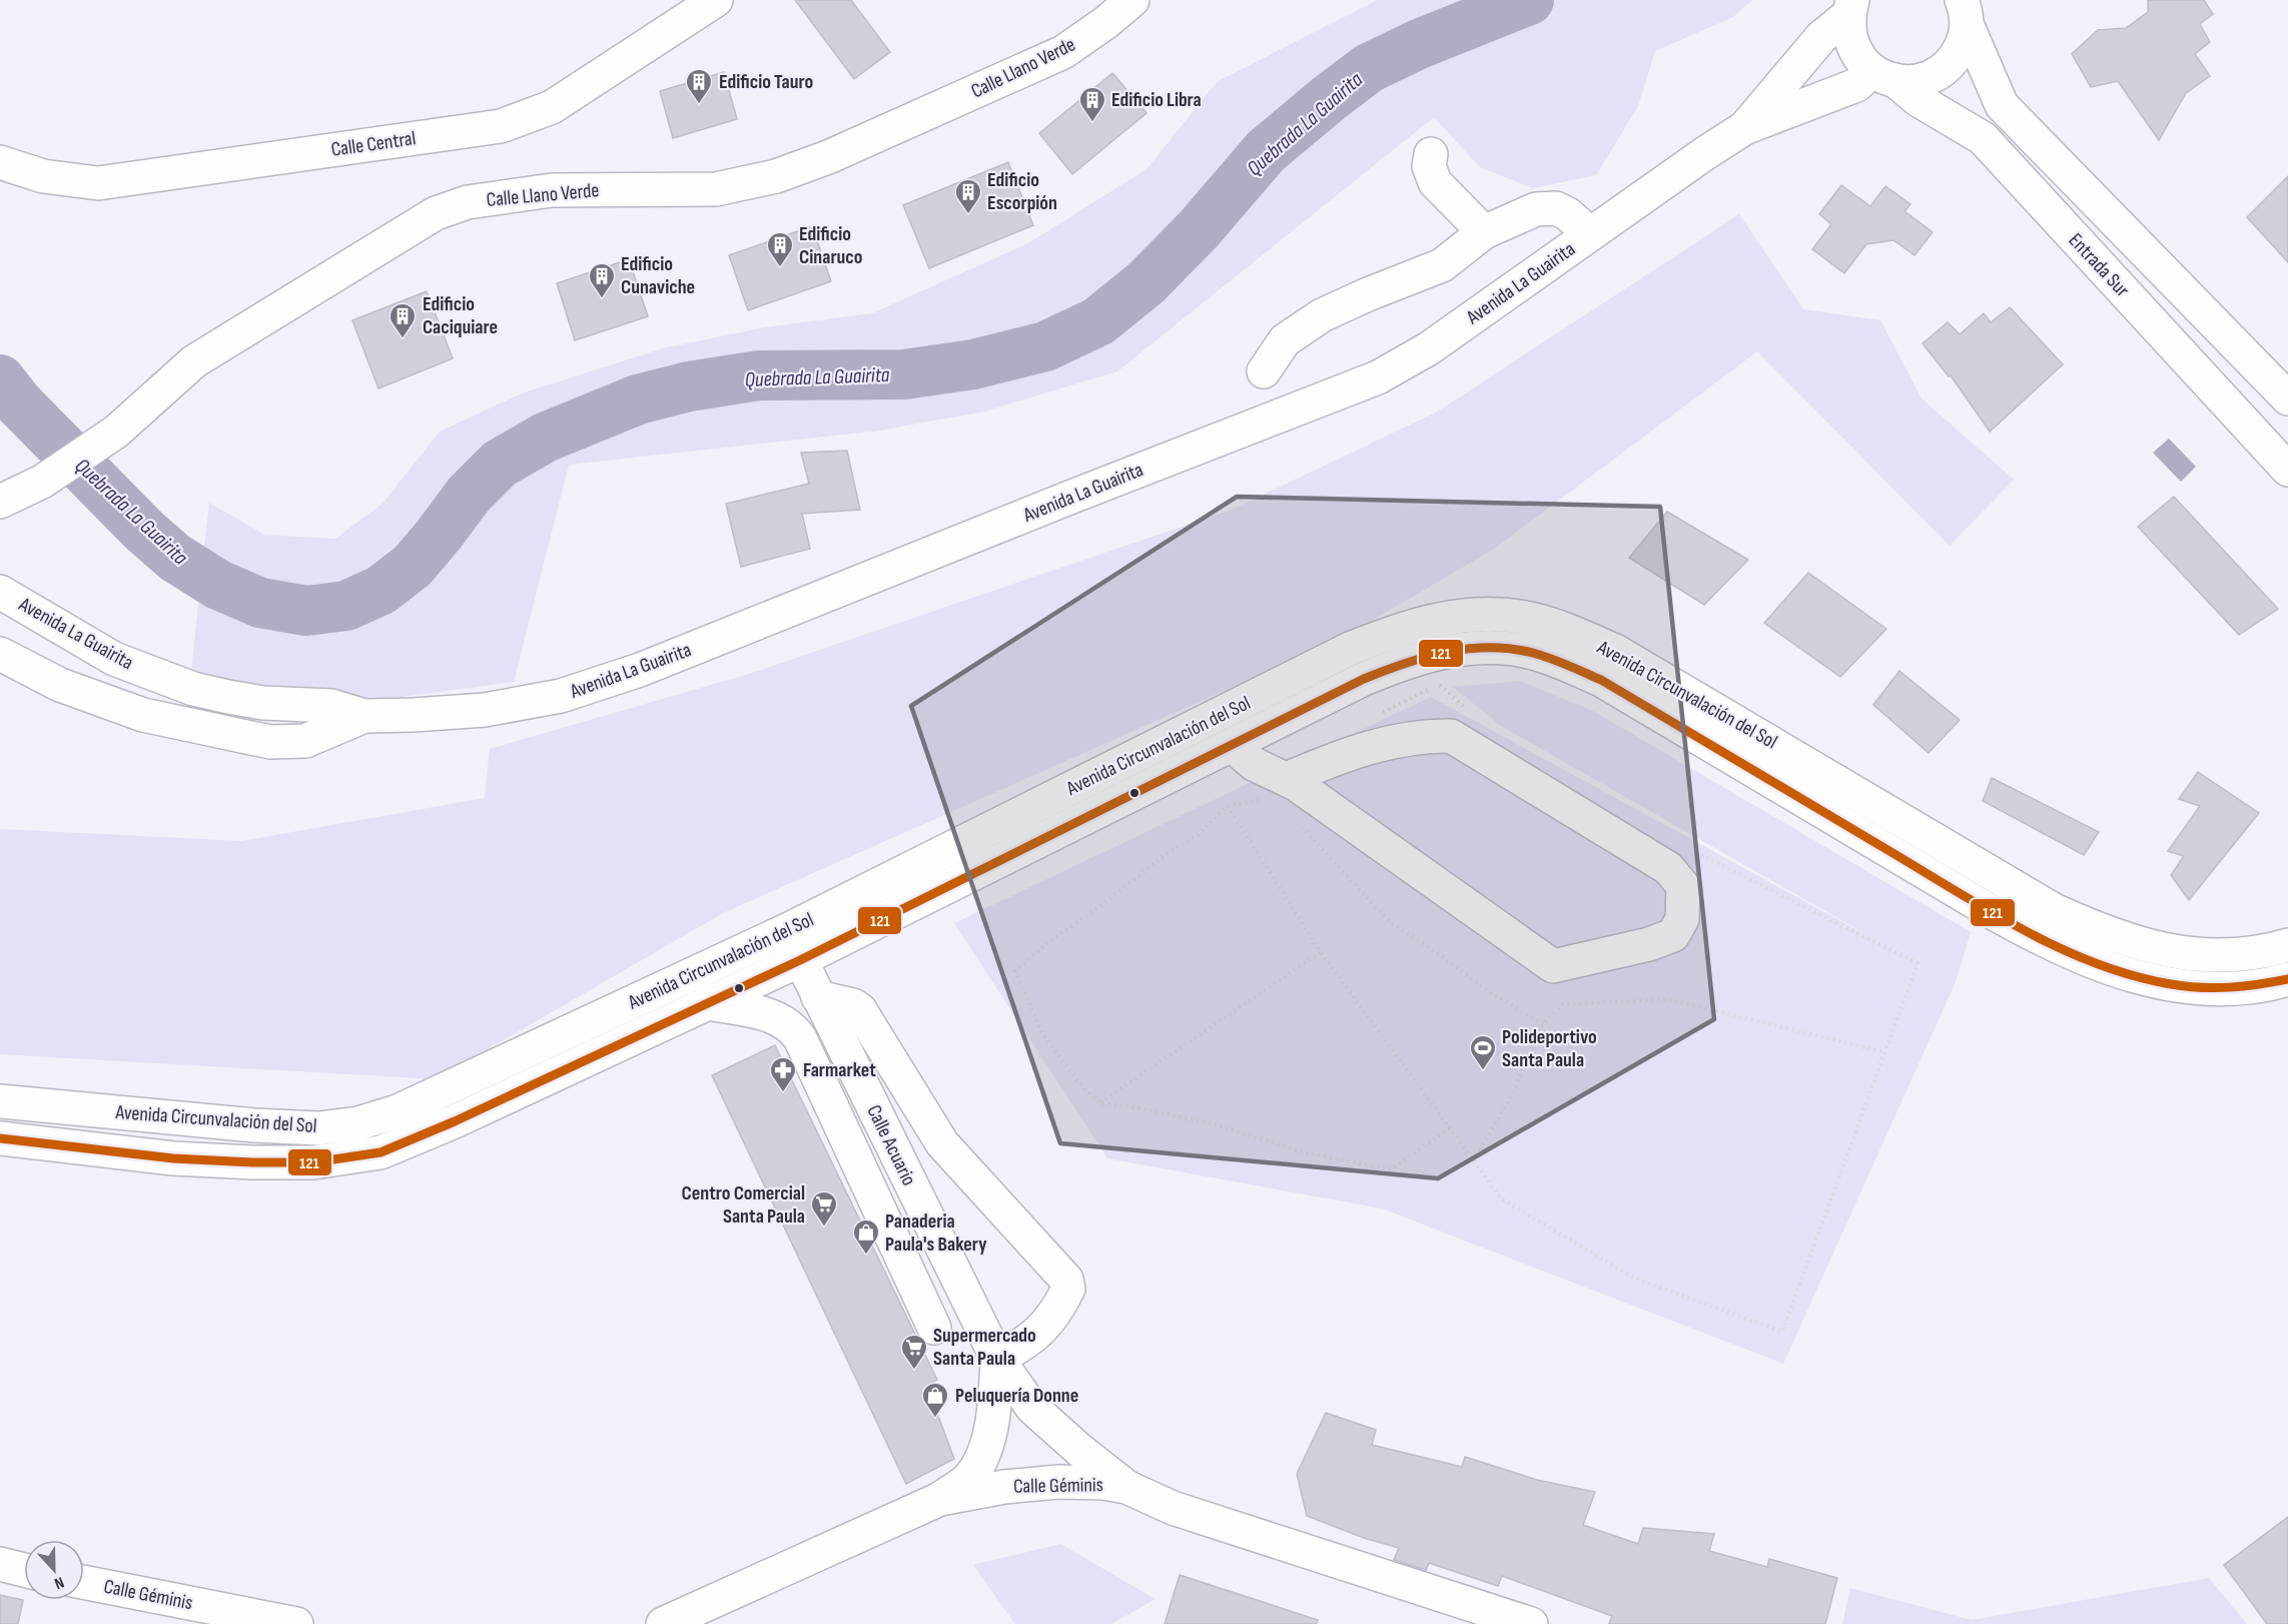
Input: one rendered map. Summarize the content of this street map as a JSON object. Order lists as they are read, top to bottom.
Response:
{
  "streets": {
    "street": [
      "Calle Llano Verde",
      "Calle Central",
      "Entrada Sur",
      "Avenida La Guairita",
      "Avenida Circunvalación del Sol",
      "Calle Acuario",
      "Calle Géminis"
    ]
  },
  "crossings": [
    ["Entrada Sur", "Avenida La Guairita"],
    ["Avenida Circunvalación del Sol", "Calle Acuario"],
    ["Calle Acuario", "Calle Géminis"]
  ],
  "water": ["Quebrada La Guairita"],
  "places": {
    "building": [
      "Edificio Tauro",
      "Edificio Libra",
      "Edificio Escorpión",
      "Edificio Cinaruco",
      "Edificio Cunaviche",
      "Edificio Caciquiare"
    ],
    "sports": ["Polideportivo Santa Paula"],
    "pharmacy": ["Farmarket"],
    "supermarket": ["Centro Comercial Santa Paula", "Supermercado Santa Paula"],
    "shop": ["Panaderia Paula's Bakery", "Peluquería Donne"]
  },
  "lines": ["transit line 121"],
  "north": "bottom"
}
